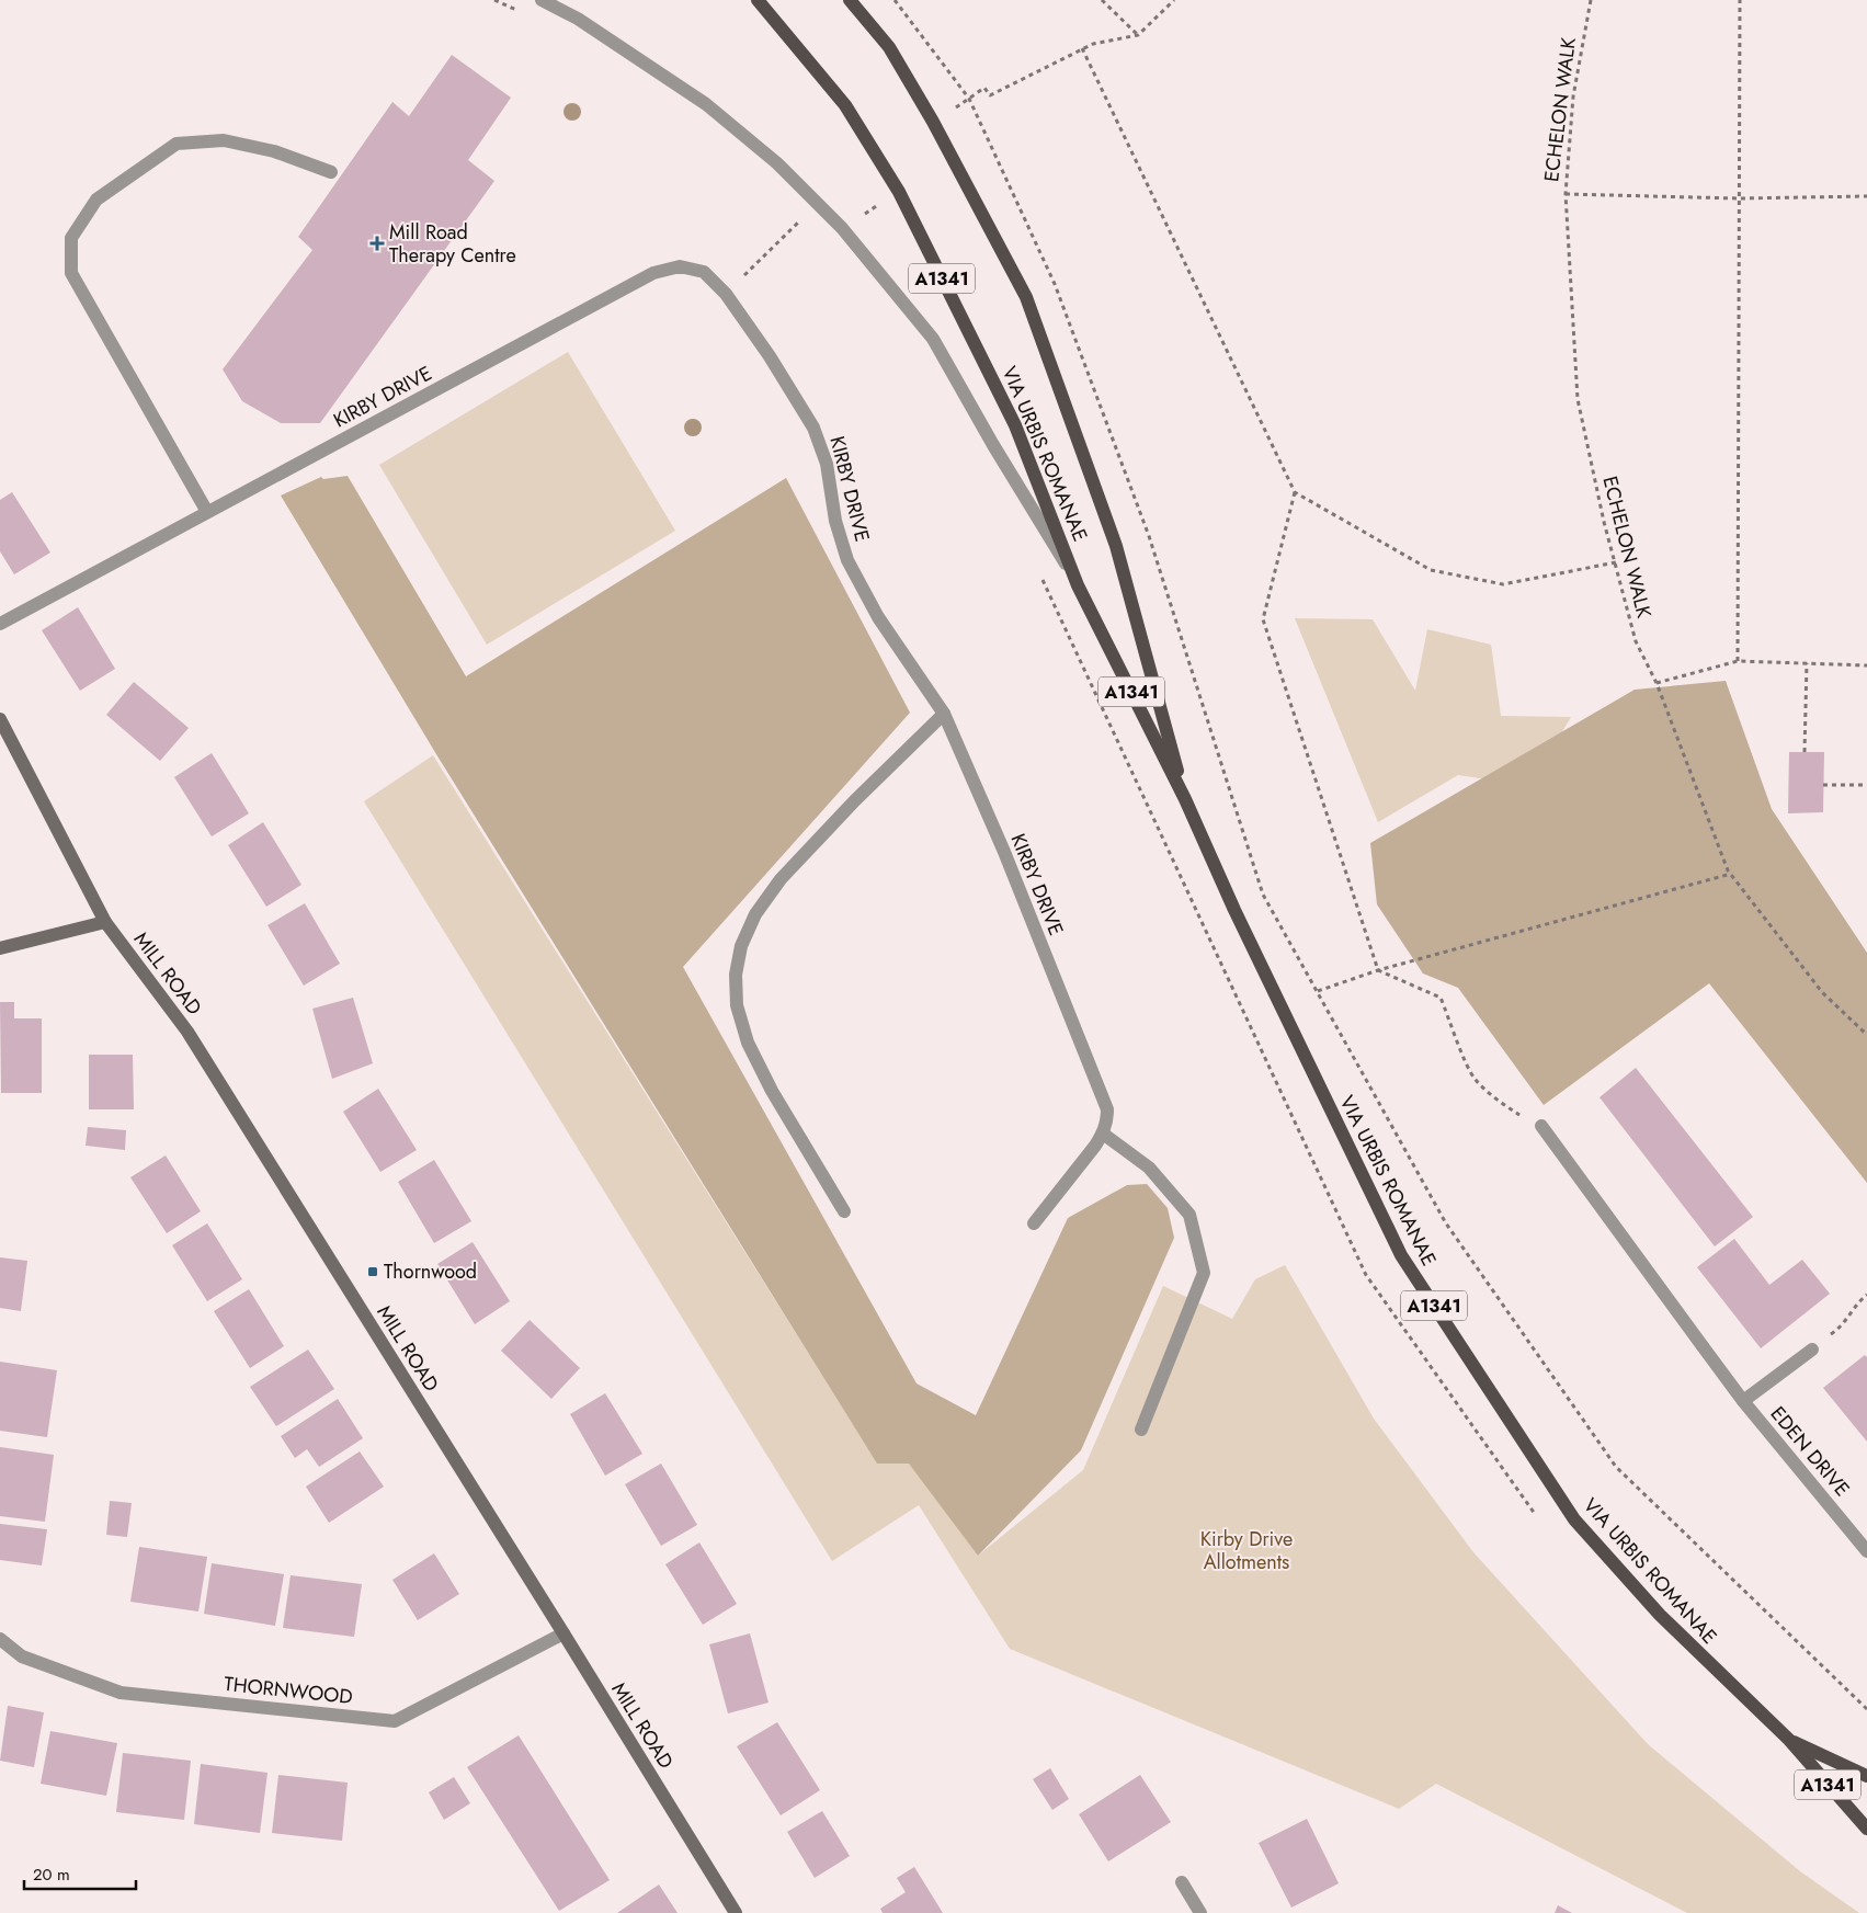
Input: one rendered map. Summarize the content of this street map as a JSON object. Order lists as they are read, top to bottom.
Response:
{
  "streets": {
    "main road": ["A1341", "VIA URBIS ROMANAE"],
    "street": [
      "KIRBY DRIVE",
      "MILL ROAD",
      "EDEN DRIVE",
      "THORNWOOD"
    ],
    "path": ["ECHELON WALK"]
  },
  "crossings": [
    ["MILL ROAD", "THORNWOOD"]
  ],
  "parks": ["Kirby Drive Allotments"],
  "places": {
    "health": ["Mill Road Therapy Centre"],
    "transit": ["Thornwood"]
  },
  "scale_bar": "20 m"
}
